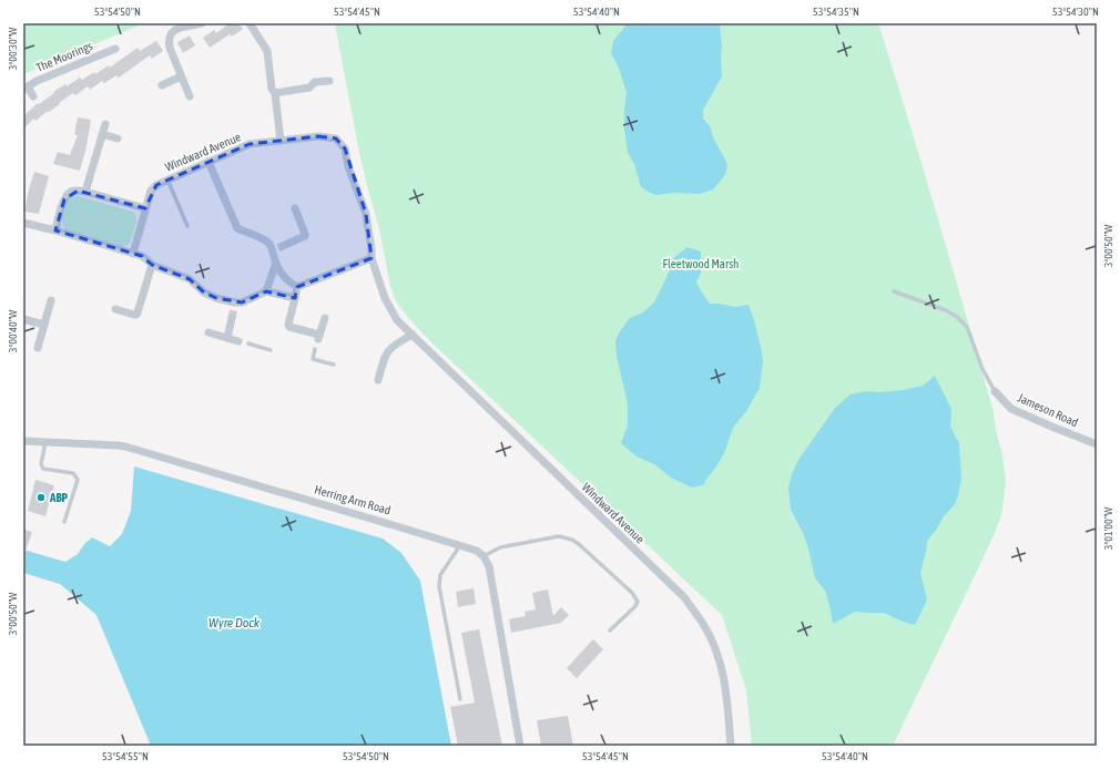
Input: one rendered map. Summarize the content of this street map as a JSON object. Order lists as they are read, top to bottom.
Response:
{
  "streets": {
    "street": [
      "The Moorings",
      "Windward Avenue",
      "Jameson Road",
      "Herring Arm Road"
    ]
  },
  "water": ["Wyre Dock"],
  "parks": ["Fleetwood Marsh"],
  "places": ["ABP"],
  "coordinates": [
    "53°54'50\"N",
    "53°54'45\"N",
    "53°54'40\"N",
    "53°54'35\"N",
    "53°54'30\"N",
    "3°00'30\"W",
    "3°00'50\"W",
    "3°00'40\"W",
    "3°01'00\"W",
    "53°54'55\"N"
  ]
}
